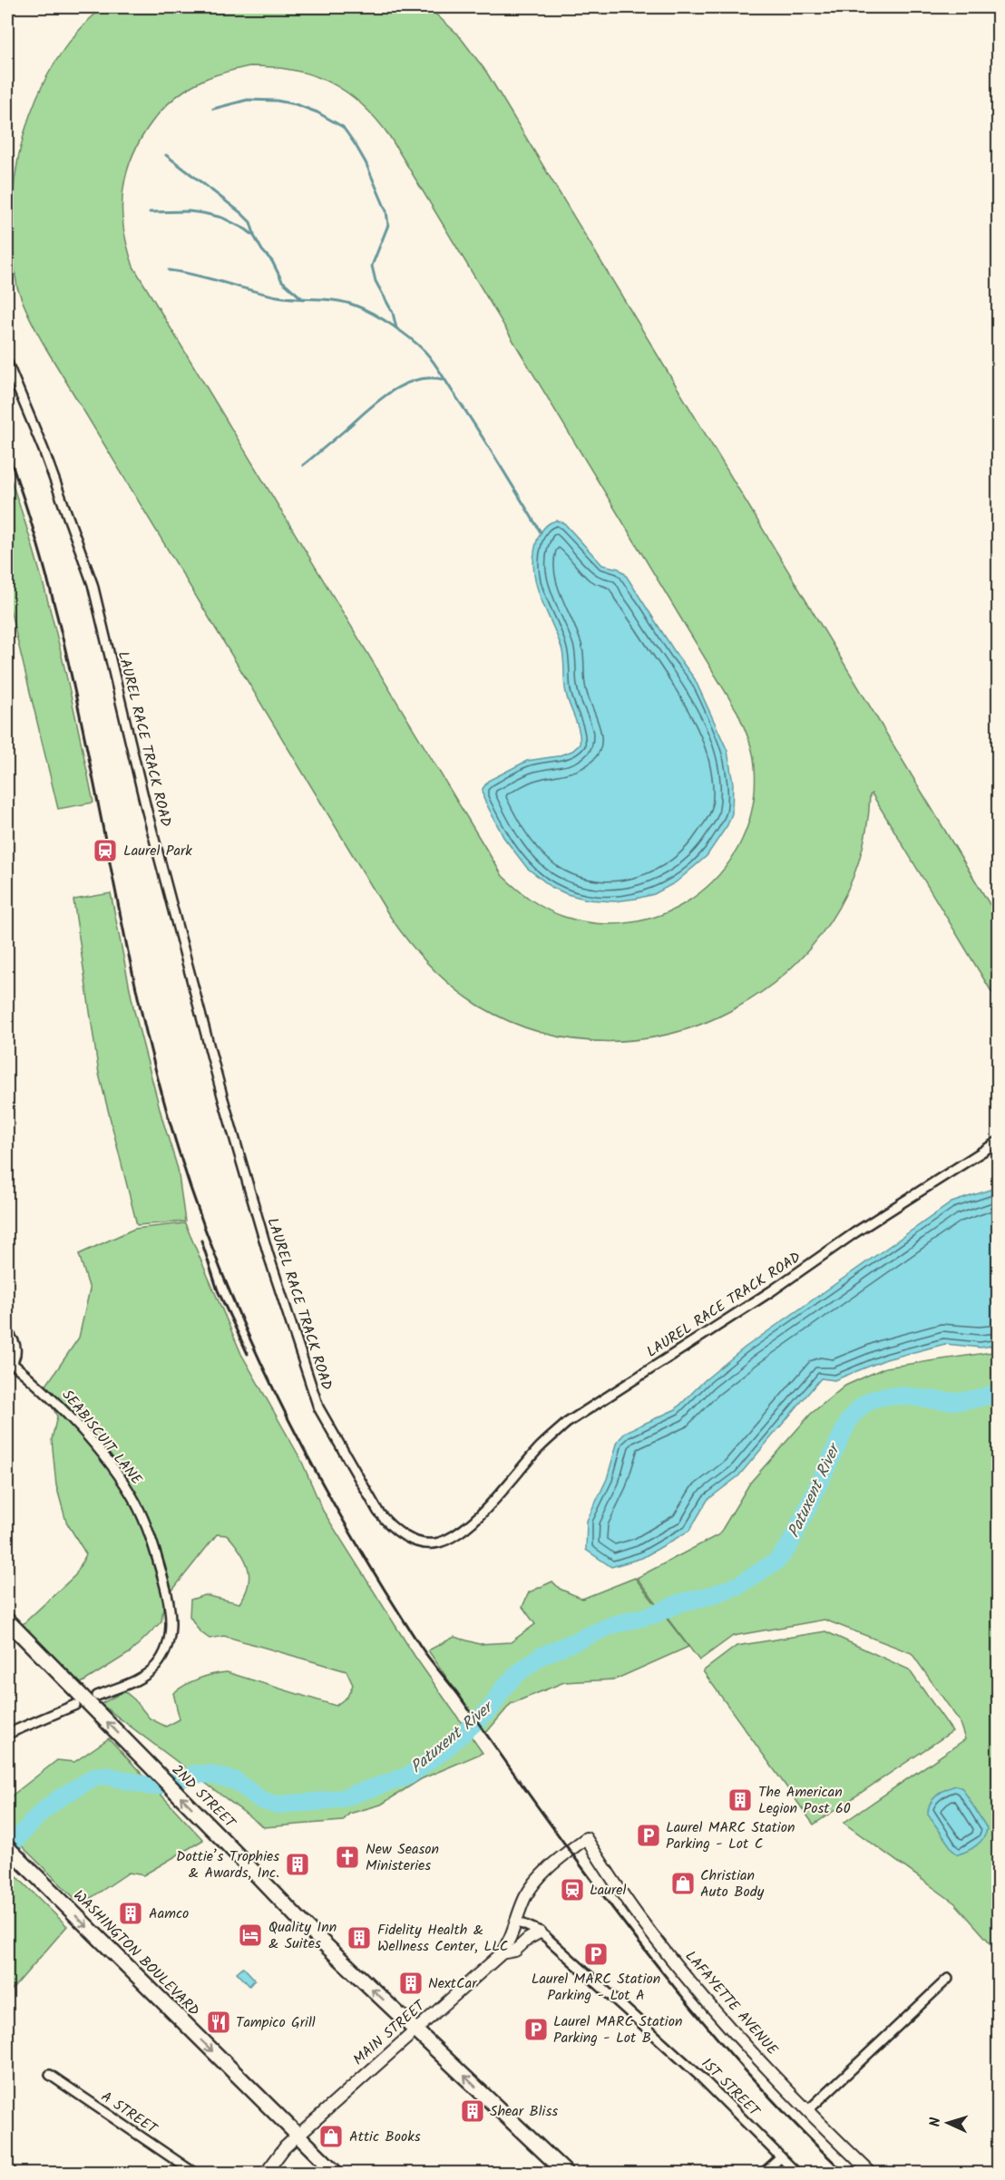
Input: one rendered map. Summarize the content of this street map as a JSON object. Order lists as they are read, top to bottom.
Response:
{
  "streets": {
    "main road": ["2ND STREET", "WASHINGTON BOULEVARD"],
    "street": [
      "LAUREL RACE TRACK ROAD",
      "SEABISCUIT LANE",
      "LAFAYETTE AVENUE",
      "MAIN STREET",
      "1ST STREET",
      "A STREET"
    ]
  },
  "crossings": [
    ["2ND STREET", "MAIN STREET"],
    ["WASHINGTON BOULEVARD", "MAIN STREET"],
    ["LAFAYETTE AVENUE", "MAIN STREET"],
    ["MAIN STREET", "1ST STREET"]
  ],
  "one_way": ["2ND STREET", "WASHINGTON BOULEVARD"],
  "water": ["Patuxent River"],
  "places": {
    "station": ["Laurel Park", "Laurel"],
    "building": [
      "The American Legion Post 60",
      "Dottie’s Trophies & Awards, Inc.",
      "Aamco",
      "Fidelity Health & Wellness Center, LLC",
      "NextCar",
      "Shear Bliss"
    ],
    "parking": ["Laurel MARC Station Parking - Lot C", "Laurel MARC Station Parking - Lot A", "Laurel MARC Station Parking - Lot B"],
    "church": ["New Season Ministeries"],
    "shop": ["Christian Auto Body", "Attic Books"],
    "hotel": ["Quality Inn & Suites"],
    "restaurant": ["Tampico Grill"]
  },
  "north": "left"
}
